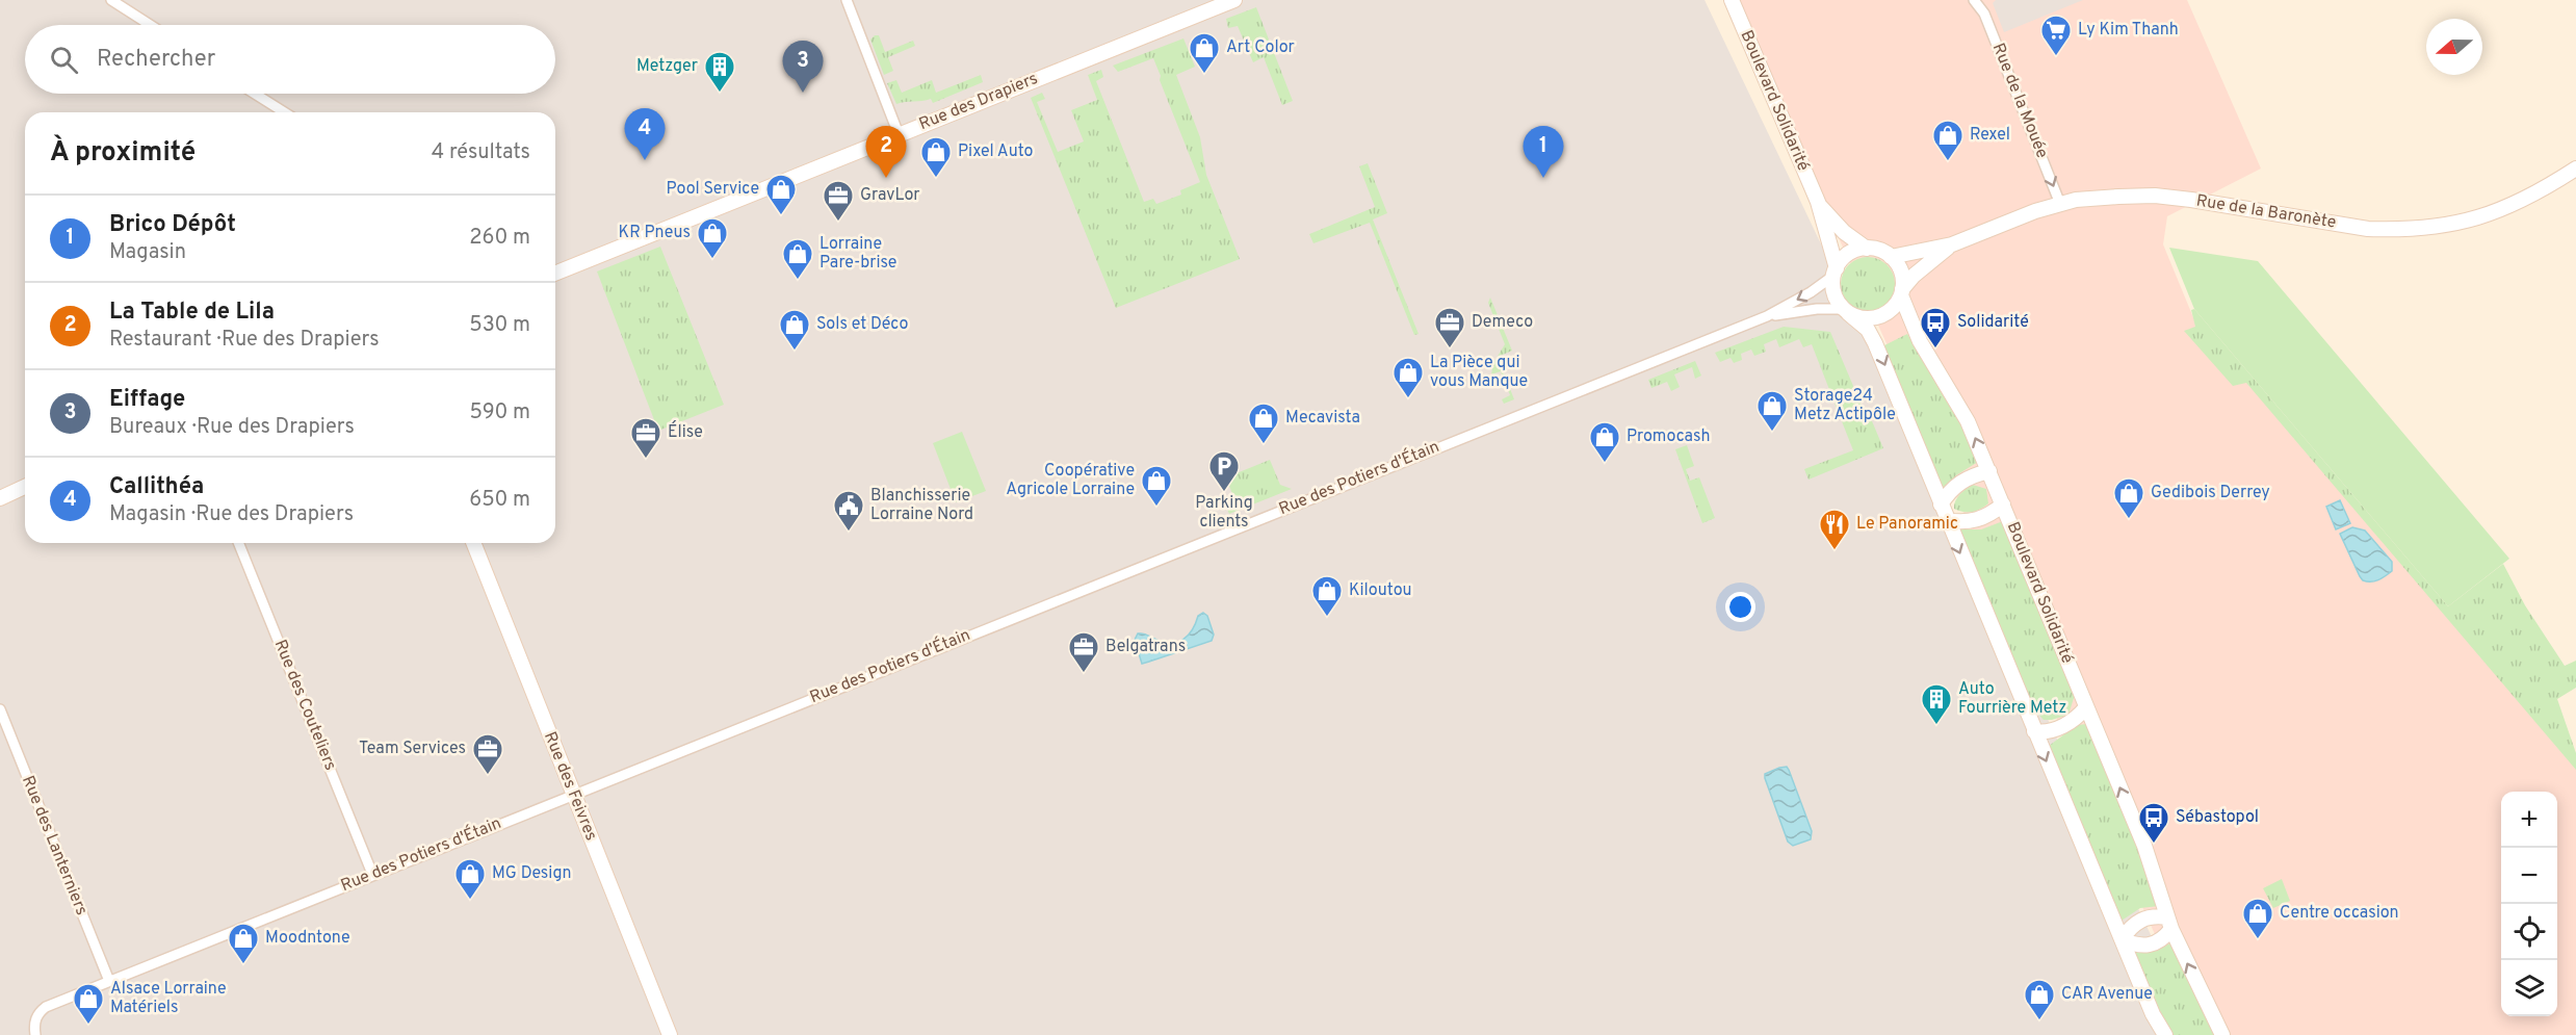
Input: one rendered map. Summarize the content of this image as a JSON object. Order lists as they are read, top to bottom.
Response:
{
  "streets": {
    "main road": [
      "Boulevard Solidarité",
      "Rue des Drapiers",
      "Rue de la Baronète",
      "Rue des Feivres"
    ],
    "street": [
      "Rue de la Mouée",
      "Rue des Potiers d'Étain",
      "Rue des Couteliers",
      "Rue des Lanterniers"
    ]
  },
  "crossings": [
    ["Boulevard Solidarité", "Rue de la Baronète"],
    ["Boulevard Solidarité", "Rue des Potiers d'Étain"],
    ["Rue de la Mouée", "Rue de la Baronète"],
    ["Rue de la Baronète", "Rue des Potiers d'Étain"],
    ["Rue des Potiers d'Étain", "Rue des Couteliers"],
    ["Rue des Potiers d'Étain", "Rue des Feivres"],
    ["Rue des Potiers d'Étain", "Rue des Lanterniers"]
  ],
  "one_way": ["Rue de la Mouée"],
  "places": {
    "supermarket": ["Ly Kim Thanh"],
    "shop": [
      "Art Color",
      "Rexel",
      "Pixel Auto",
      "Pool Service",
      "KR Pneus",
      "Lorraine Pare-brise",
      "Sols et Déco",
      "La Pièce qui vous Manque",
      "Storage24 Metz Actipôle",
      "Mecavista",
      "Promocash",
      "Coopérative Agricole Lorraine",
      "Gedibois Derrey",
      "Kiloutou",
      "MG Design",
      "Centre occasion",
      "Moodntone",
      "CAR Avenue",
      "Alsace Lorraine Matériels"
    ],
    "building": ["Metzger", "Auto Fourrière Metz"],
    "office": [
      "GravLor",
      "Demeco",
      "Élise",
      "Belgatrans",
      "Team Services"
    ],
    "bus stop": ["Solidarité", "Sébastopol"],
    "parking": ["Parking clients"],
    "public building": ["Blanchisserie Lorraine Nord"],
    "restaurant": ["Le Panoramic"]
  },
  "north": "left",
  "page": {
    "search": "Rechercher",
    "pins": [
      "3",
      "4",
      "1",
      "2"
    ],
    "heading": ["À proximité", "4 résultats"],
    "list": [
      {
        "mark": "1",
        "name": "Brico Dépôt",
        "note": "Magasin",
        "value": "260 m"
      },
      {
        "mark": "2",
        "name": "La Table de Lila",
        "note": "Restaurant · Rue des Drapiers",
        "value": "530 m"
      },
      {
        "mark": "3",
        "name": "Eiffage",
        "note": "Bureaux · Rue des Drapiers",
        "value": "590 m"
      },
      {
        "mark": "4",
        "name": "Callithéa",
        "note": "Magasin · Rue des Drapiers",
        "value": "650 m"
      }
    ],
    "map_buttons": ["+", "−"]
  }
}
